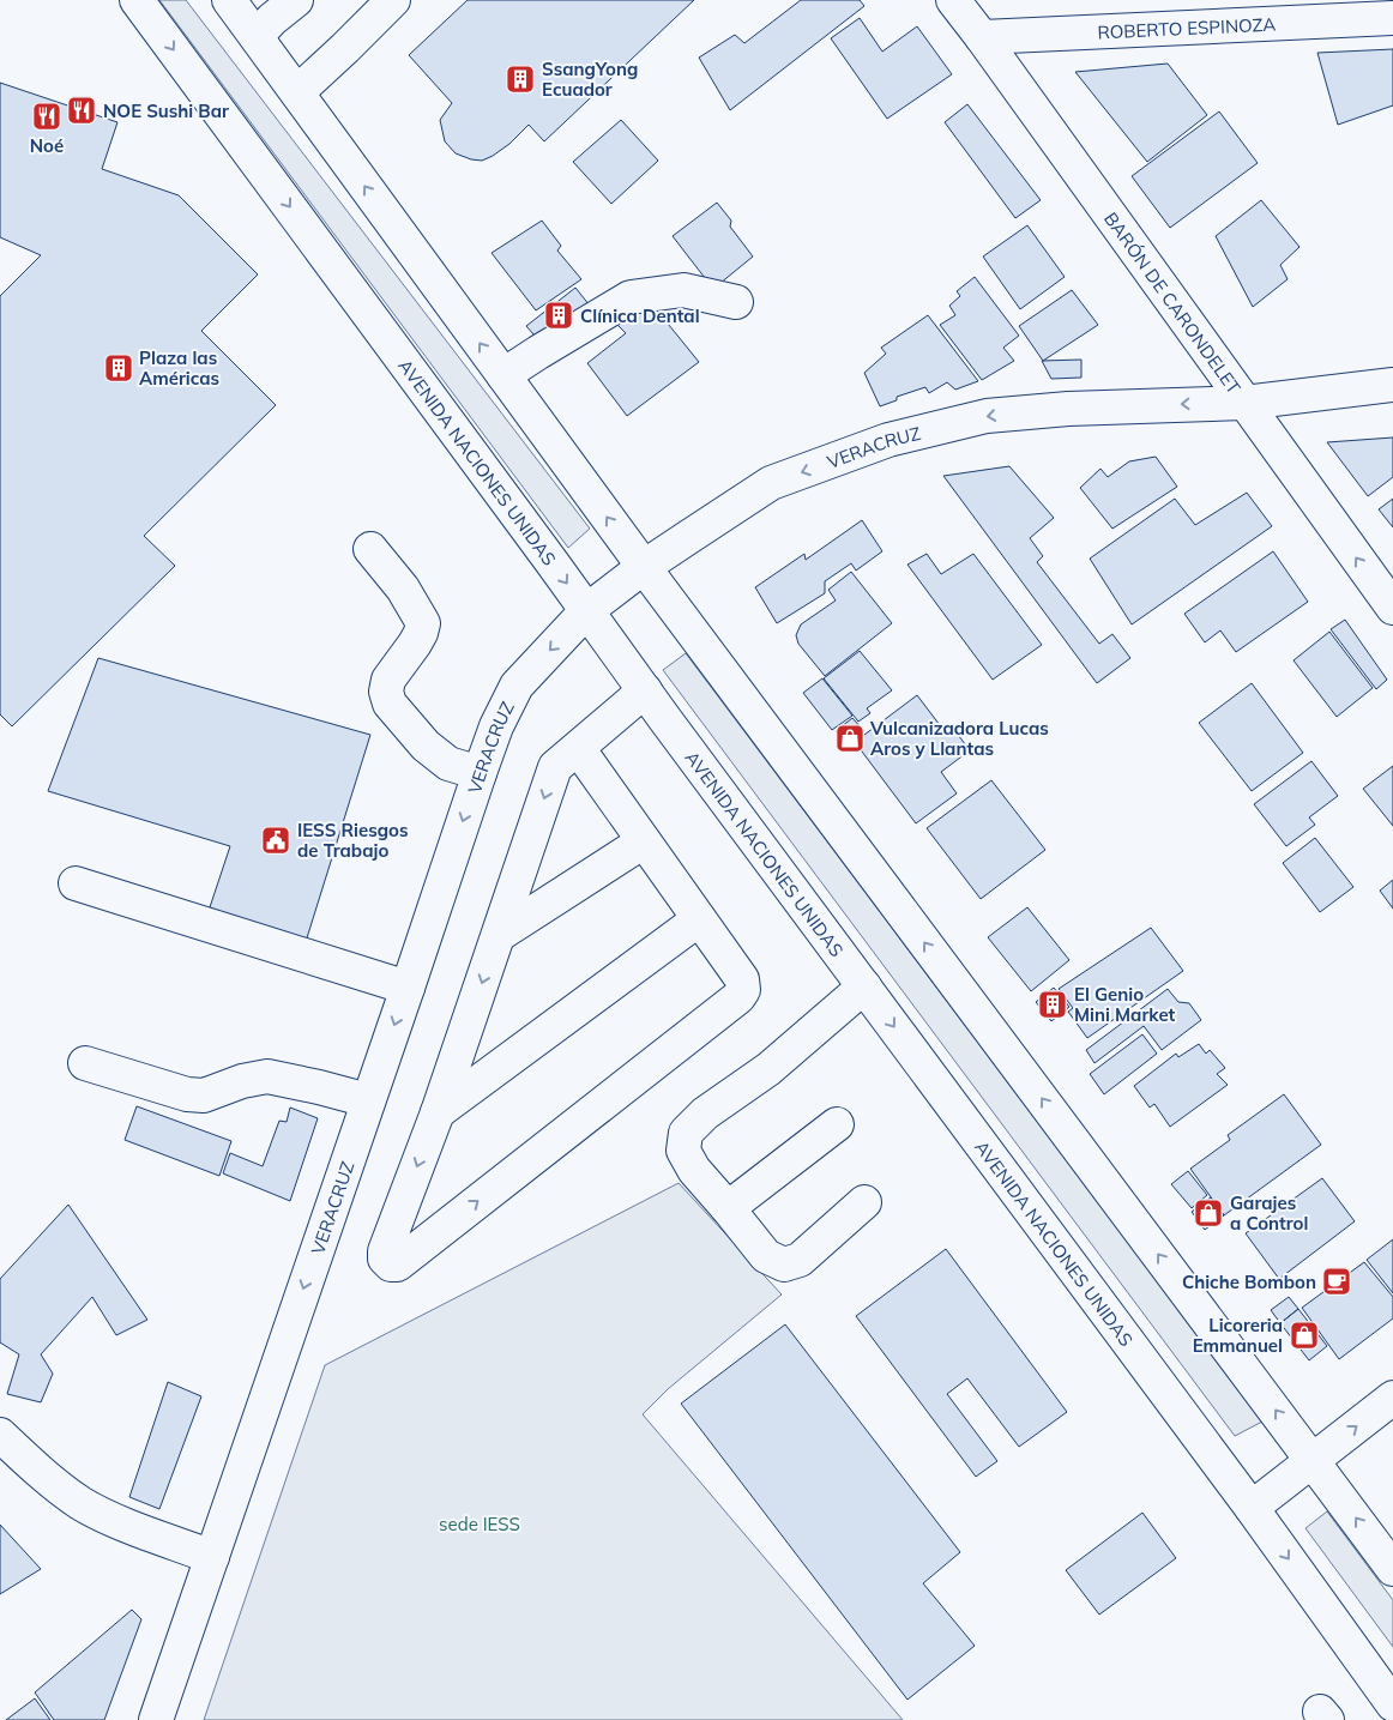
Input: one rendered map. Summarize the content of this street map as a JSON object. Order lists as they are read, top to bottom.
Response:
{
  "streets": {
    "main road": [
      "ROBERTO ESPINOZA",
      "BARÓN DE CARONDELET",
      "VERACRUZ",
      "AVENIDA NACIONES UNIDAS"
    ]
  },
  "crossings": [
    ["ROBERTO ESPINOZA", "BARÓN DE CARONDELET"],
    ["BARÓN DE CARONDELET", "VERACRUZ"],
    ["VERACRUZ", "AVENIDA NACIONES UNIDAS"]
  ],
  "parks": ["sede IESS"],
  "places": {
    "building": [
      "SsangYong Ecuador",
      "Clínica Dental",
      "Plaza las Américas",
      "El Genio Mini Market"
    ],
    "restaurant": ["NOE Sushi Bar", "Noé"],
    "shop": ["Vulcanizadora Lucas Aros y Llantas", "Garajes a Control", "Licoreria Emmanuel"],
    "public building": ["IESS Riesgos de Trabajo"],
    "cafe": ["Chiche Bombon"]
  }
}
